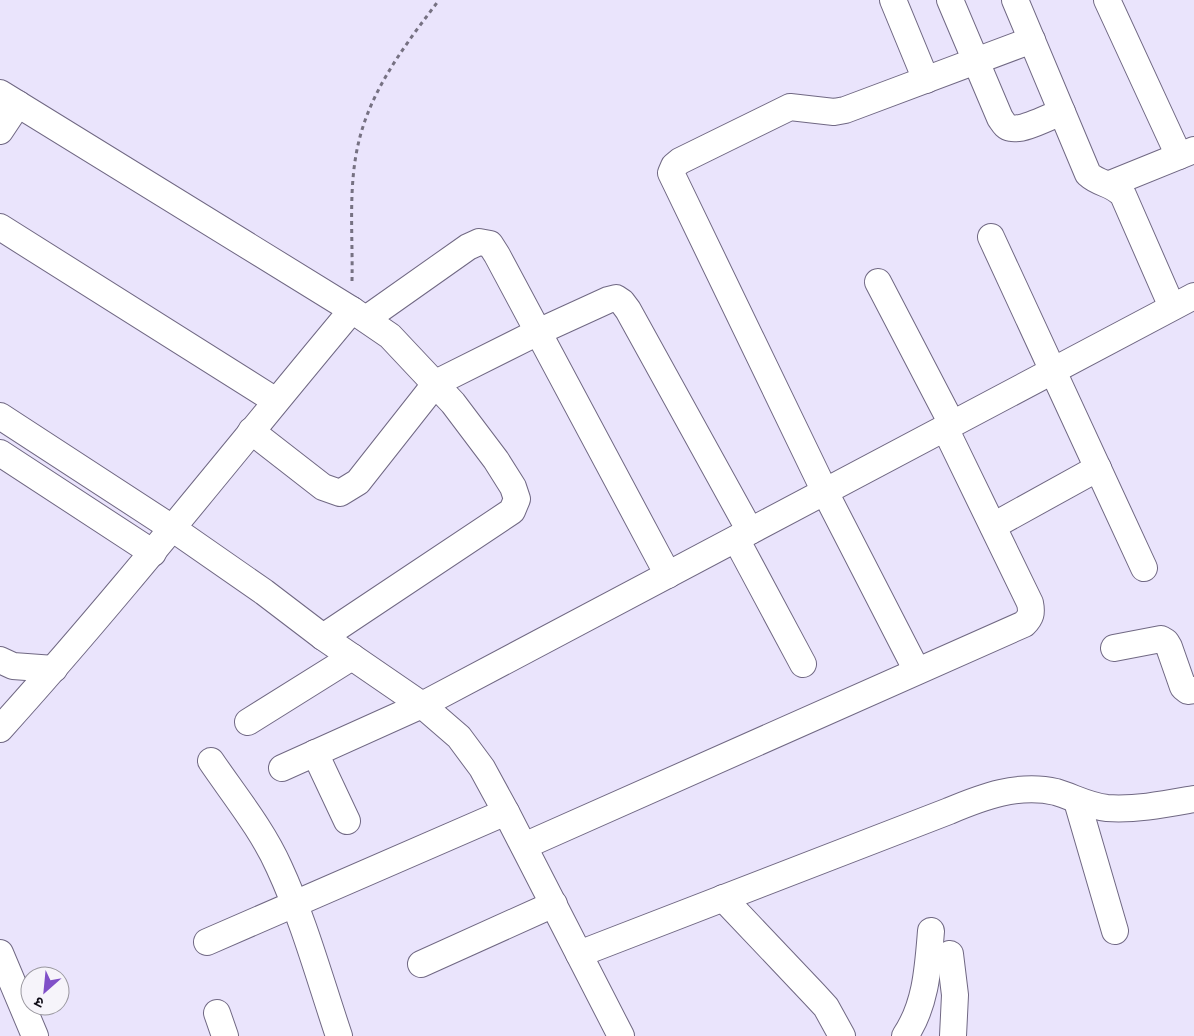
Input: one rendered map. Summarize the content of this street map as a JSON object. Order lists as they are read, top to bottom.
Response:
{
  "north": "bottom left"
}
